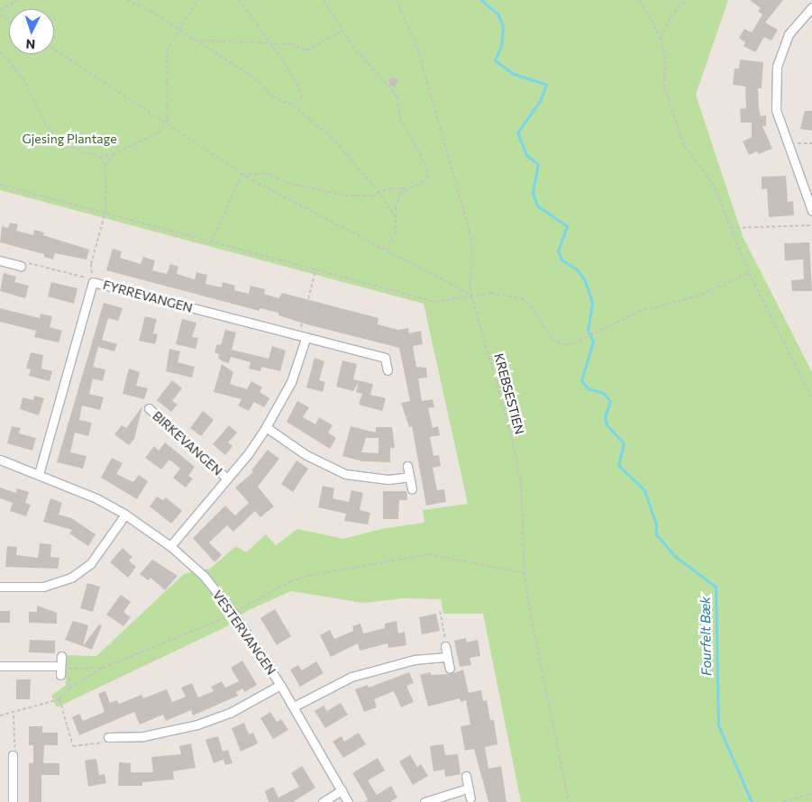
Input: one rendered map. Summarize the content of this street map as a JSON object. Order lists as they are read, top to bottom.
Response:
{
  "streets": {
    "street": ["FYRREVANGEN", "BIRKEVANGEN", "VESTERVANGEN"],
    "path": ["KREBSESTIEN"]
  },
  "crossings": [
    ["FYRREVANGEN", "BIRKEVANGEN"],
    ["FYRREVANGEN", "VESTERVANGEN"],
    ["BIRKEVANGEN", "VESTERVANGEN"]
  ],
  "water": ["Fourfelt Bæk"],
  "parks": ["Gjesing Plantage"],
  "north": "bottom"
}
